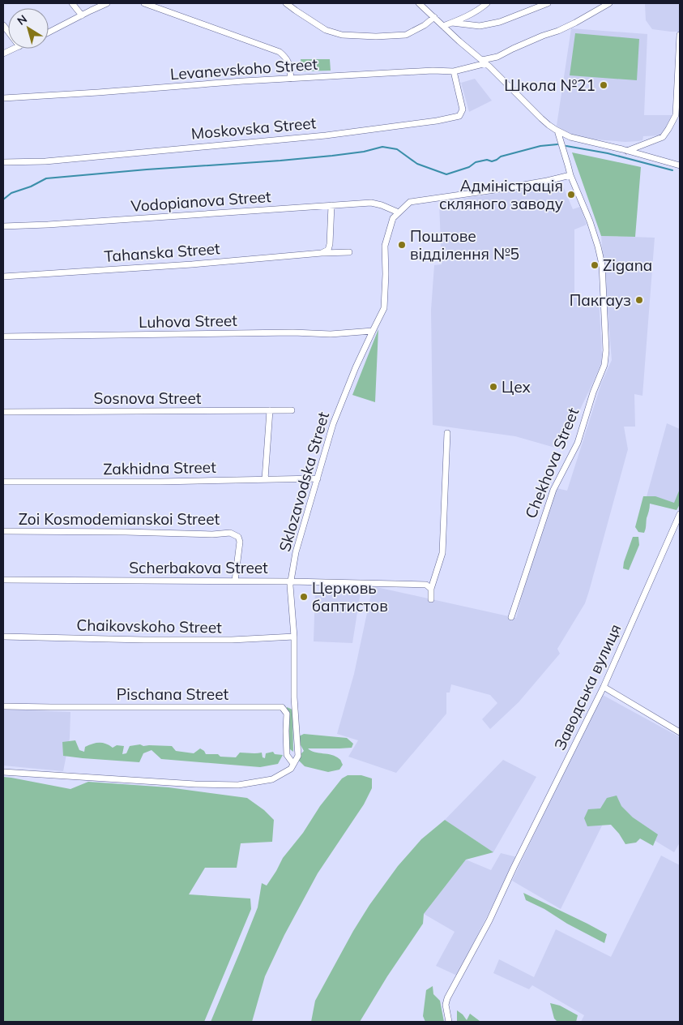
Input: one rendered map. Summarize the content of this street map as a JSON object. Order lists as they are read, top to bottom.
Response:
{
  "streets": {
    "street": [
      "Levanevskoho Street",
      "Moskovska Street",
      "Vodopianova Street",
      "Tahanska Street",
      "Luhova Street",
      "Sosnova Street",
      "Chekhova Street",
      "Zakhidna Street",
      "Sklozavodska Street",
      "Zoi Kosmodemianskoi Street",
      "Scherbakova Street",
      "Chaikovskoho Street",
      "Заводська вулиця",
      "Pischana Street"
    ]
  },
  "crossings": [
    ["Levanevskoho Street", "Moskovska Street"],
    ["Vodopianova Street", "Sklozavodska Street"],
    ["Luhova Street", "Sklozavodska Street"],
    ["Zakhidna Street", "Sklozavodska Street"],
    ["Sklozavodska Street", "Scherbakova Street"],
    ["Sklozavodska Street", "Chaikovskoho Street"],
    ["Sklozavodska Street", "Pischana Street"],
    ["Zoi Kosmodemianskoi Street", "Scherbakova Street"]
  ],
  "places": [
    "Школа №21",
    "Адміністрація скляного заводу",
    "Поштове відділення №5",
    "Zigana",
    "Пакгауз",
    "Цех",
    "Церковь баптистов"
  ],
  "north": "top left"
}
